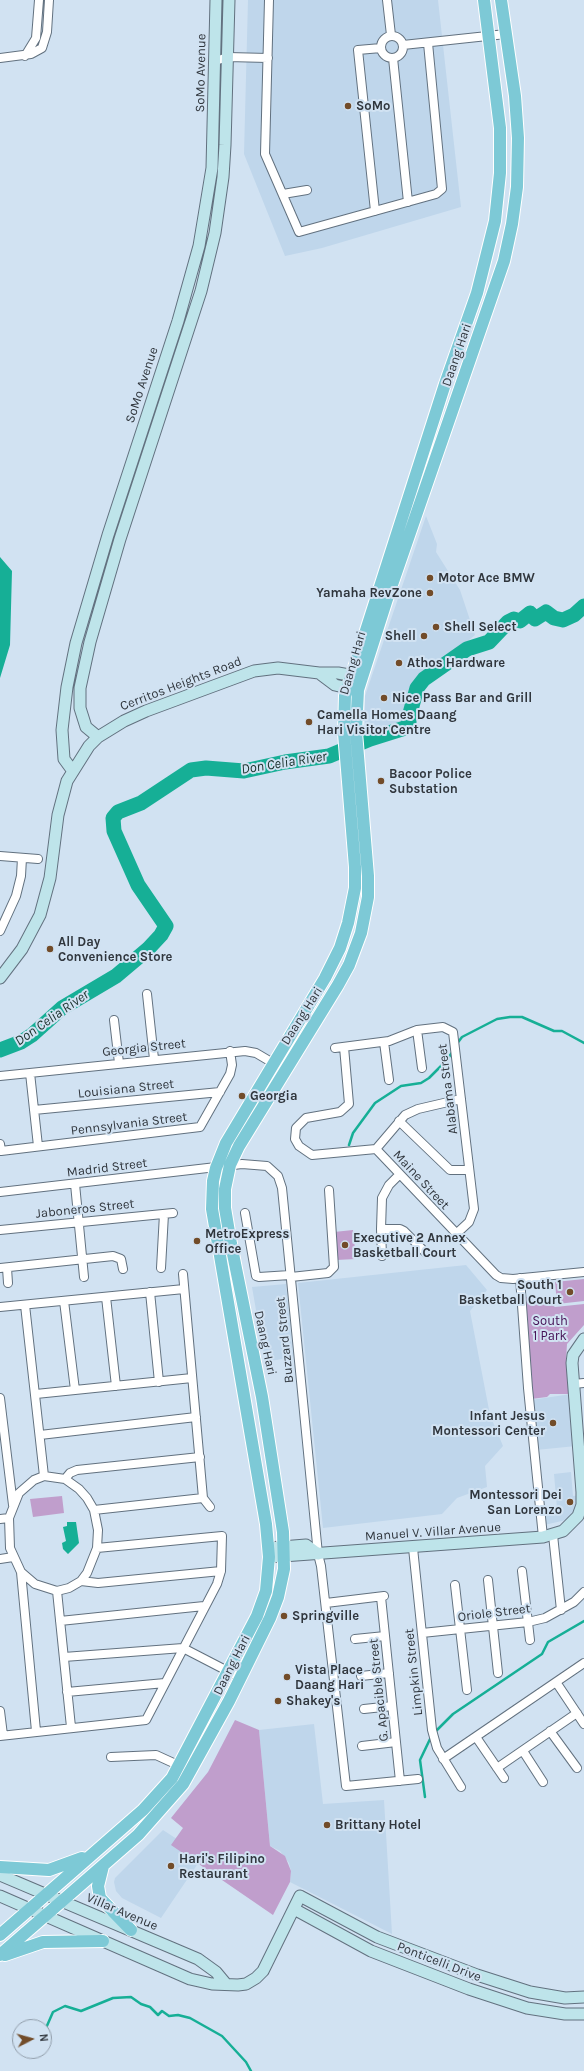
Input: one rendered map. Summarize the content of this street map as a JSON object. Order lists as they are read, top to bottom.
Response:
{
  "streets": {
    "main road": ["Daang Hari"],
    "street": [
      "SoMo Avenue",
      "Cerritos Heights Road",
      "Georgia Street",
      "Louisiana Street",
      "Alabama Street",
      "Pennsylvania Street",
      "Madrid Street",
      "Maine Street",
      "Jaboneros Street",
      "Buzzard Street",
      "Manuel V. Villar Avenue",
      "Oriole Street",
      "Limpkin Street",
      "G. Apacible Street",
      "Villar Avenue",
      "Ponticelli Drive"
    ]
  },
  "crossings": [
    ["SoMo Avenue", "Cerritos Heights Road"],
    ["Daang Hari", "Cerritos Heights Road"],
    ["Daang Hari", "Georgia Street"],
    ["Daang Hari", "Madrid Street"],
    ["Daang Hari", "Buzzard Street"],
    ["Daang Hari", "Manuel V. Villar Avenue"],
    ["Daang Hari", "Villar Avenue"],
    ["Georgia Street", "Pennsylvania Street"],
    ["Louisiana Street", "Pennsylvania Street"],
    ["Alabama Street", "Maine Street"],
    ["Madrid Street", "Buzzard Street"],
    ["Buzzard Street", "Manuel V. Villar Avenue"],
    ["Buzzard Street", "G. Apacible Street"],
    ["Manuel V. Villar Avenue", "Limpkin Street"],
    ["Oriole Street", "Limpkin Street"]
  ],
  "water": ["Don Celia River"],
  "parks": ["South 1 Park"],
  "places": [
    "SoMo",
    "Motor Ace BMW",
    "Yamaha RevZone",
    "Shell Select",
    "Shell",
    "Athos Hardware",
    "Nice Pass Bar and Grill",
    "Camella Homes Daang Hari Visitor Centre",
    "Bacoor Police Substation",
    "All Day Convenience Store",
    "Georgia",
    "MetroExpress Office",
    "Executive 2 Annex Basketball Court",
    "South 1 Basketball Court",
    "Infant Jesus Montessori Center",
    "Montessori Dei San Lorenzo",
    "Springville",
    "Vista Place Daang Hari",
    "Shakey's",
    "Brittany Hotel",
    "Hari's Filipino Restaurant"
  ],
  "north": "right"
}
